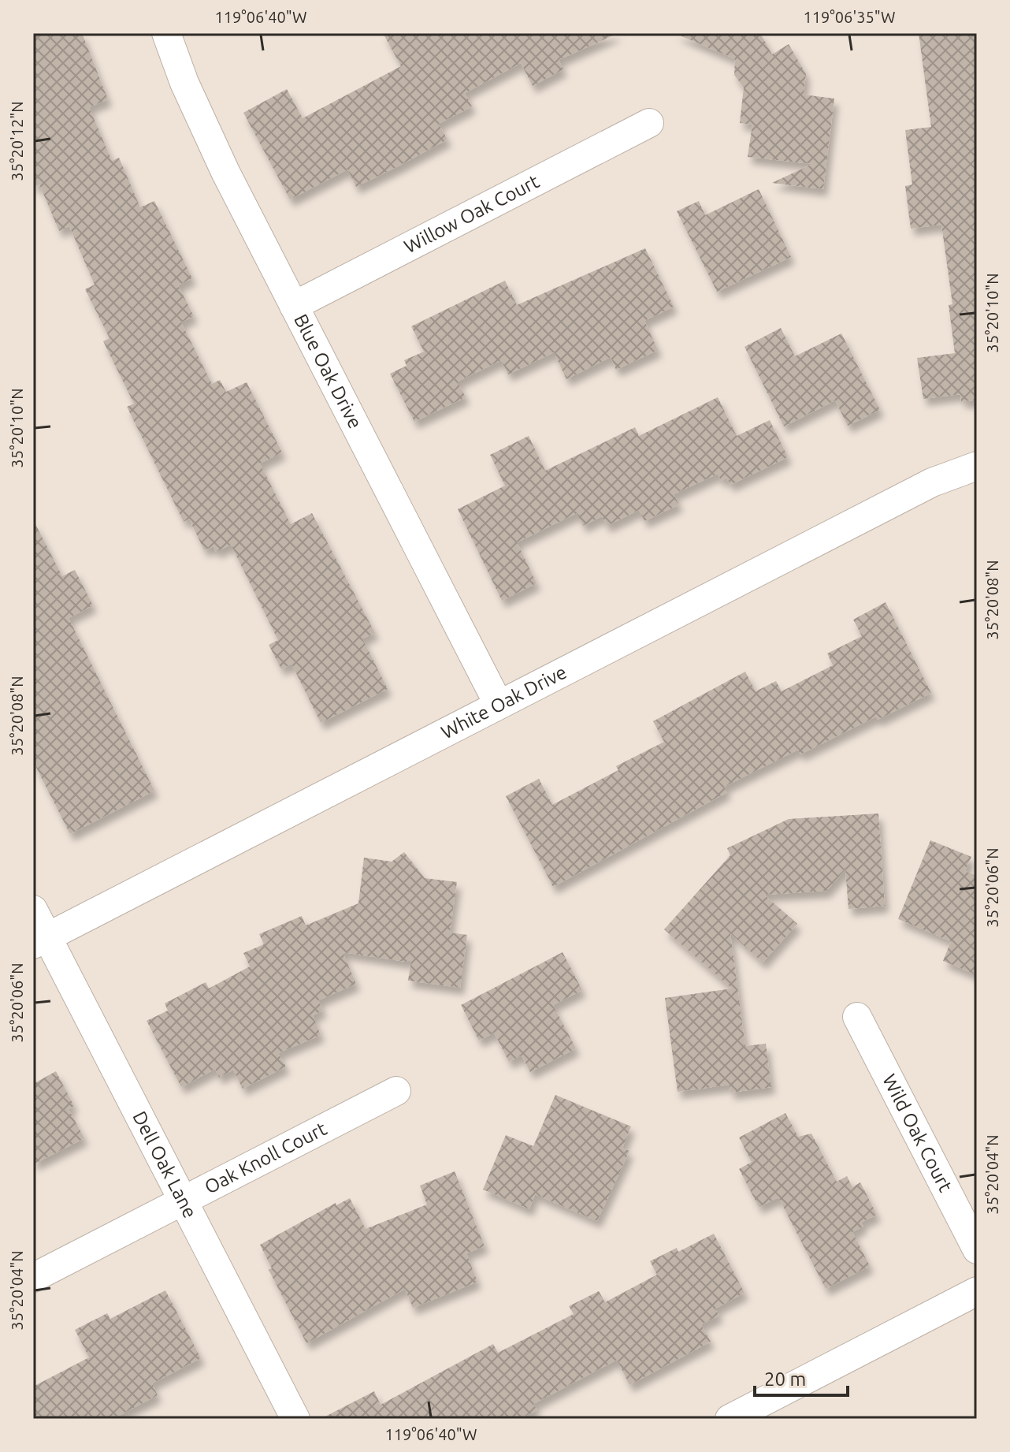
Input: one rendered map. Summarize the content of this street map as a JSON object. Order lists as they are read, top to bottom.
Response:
{
  "streets": {
    "street": [
      "Willow Oak Court",
      "Blue Oak Drive",
      "White Oak Drive",
      "Wild Oak Court",
      "Oak Knoll Court",
      "Dell Oak Lane"
    ]
  },
  "crossings": [
    ["Willow Oak Court", "Blue Oak Drive"],
    ["Blue Oak Drive", "White Oak Drive"],
    ["White Oak Drive", "Dell Oak Lane"],
    ["Oak Knoll Court", "Dell Oak Lane"]
  ],
  "scale_bar": "20 m",
  "coordinates": [
    "119°06'40\"W",
    "119°06'35\"W",
    "35°20'12\"N",
    "35°20'10\"N",
    "35°20'08\"N",
    "35°20'06\"N",
    "35°20'04\"N"
  ]
}
